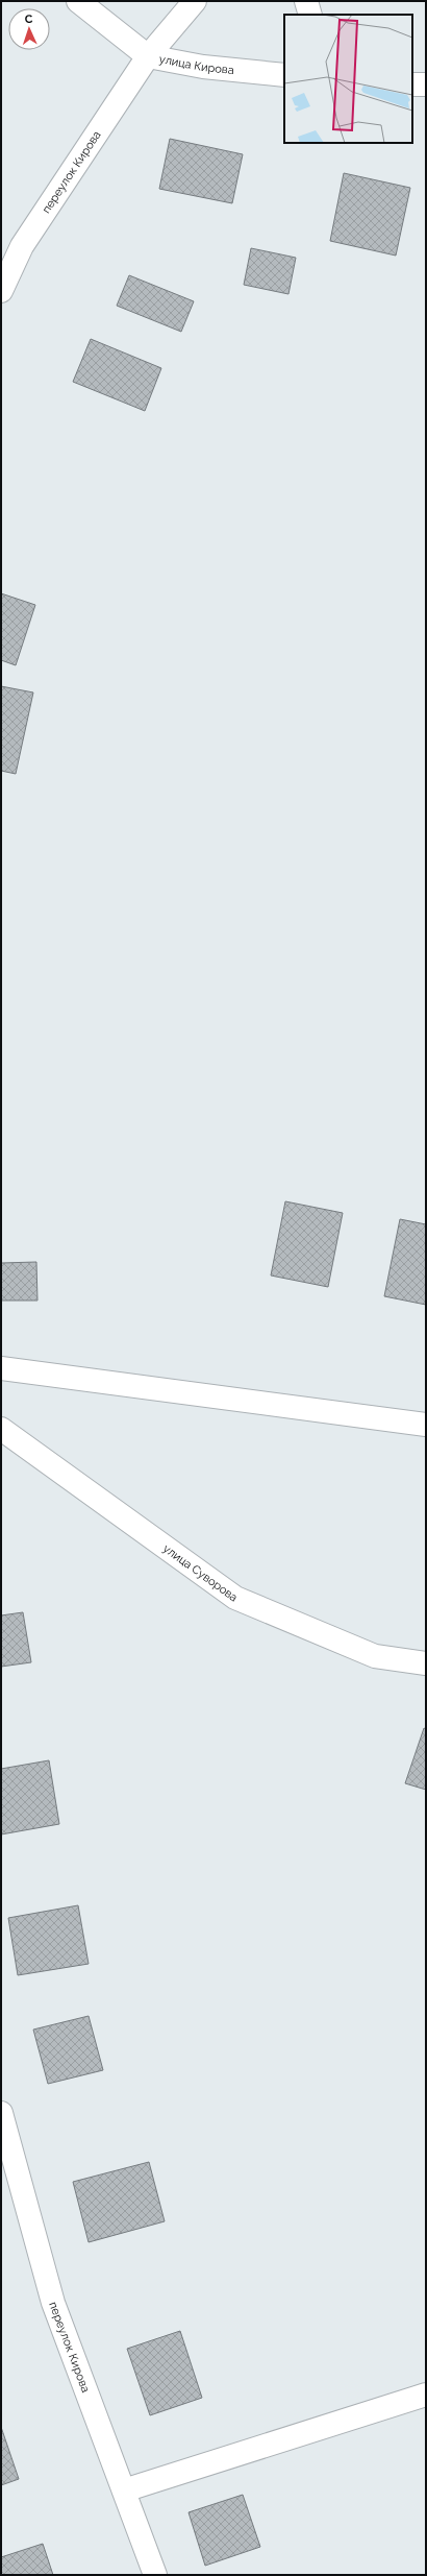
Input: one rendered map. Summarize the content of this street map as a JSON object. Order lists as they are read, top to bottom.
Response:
{
  "streets": {
    "street": ["улица Кирова", "переулок Кирова", "улица Суворова"]
  },
  "crossings": [
    ["улица Кирова", "переулок Кирова"]
  ],
  "north": "top"
}
